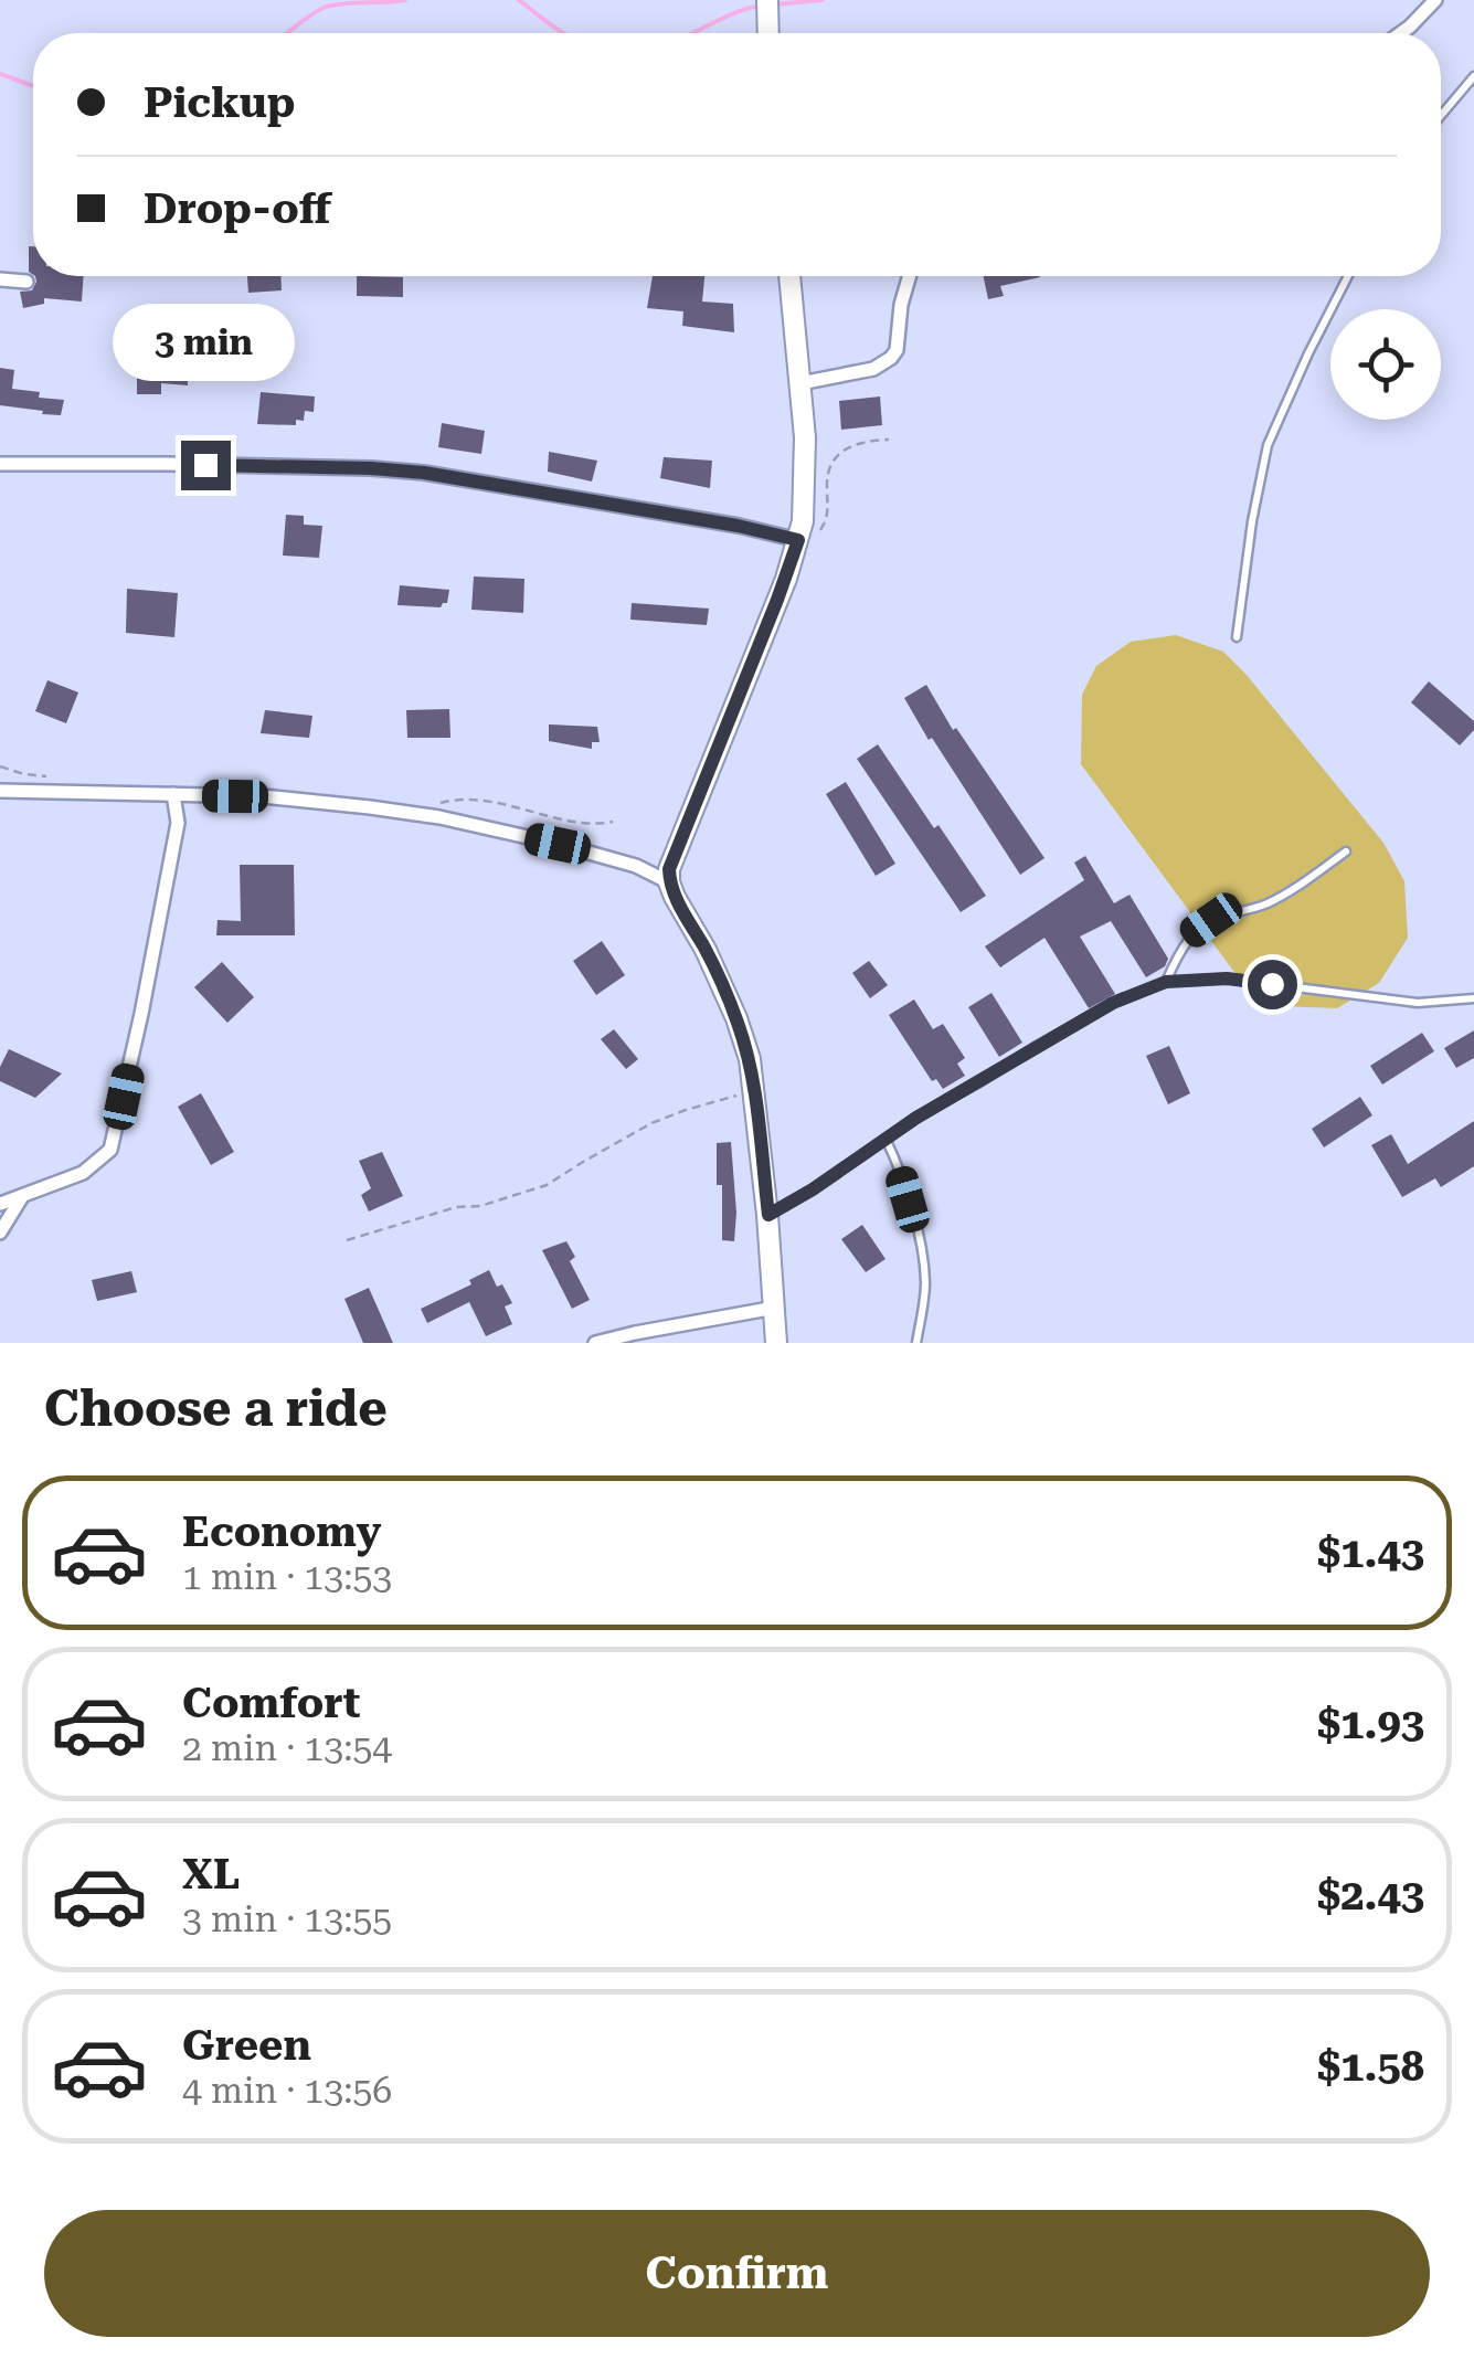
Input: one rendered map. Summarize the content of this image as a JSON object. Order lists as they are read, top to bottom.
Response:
{
  "page": {
    "banner": ["Pickup", "Drop-off"],
    "bubble": "3 min",
    "heading": "Choose a ride",
    "list": [
      {
        "name": "Economy",
        "note": "1 min · 13:53",
        "value": "$1.43"
      },
      {
        "name": "Comfort",
        "note": "2 min · 13:54",
        "value": "$1.93"
      },
      {
        "name": "XL",
        "note": "3 min · 13:55",
        "value": "$2.43"
      },
      {
        "name": "Green",
        "note": "4 min · 13:56",
        "value": "$1.58"
      }
    ],
    "buttons": "Confirm"
  }
}
